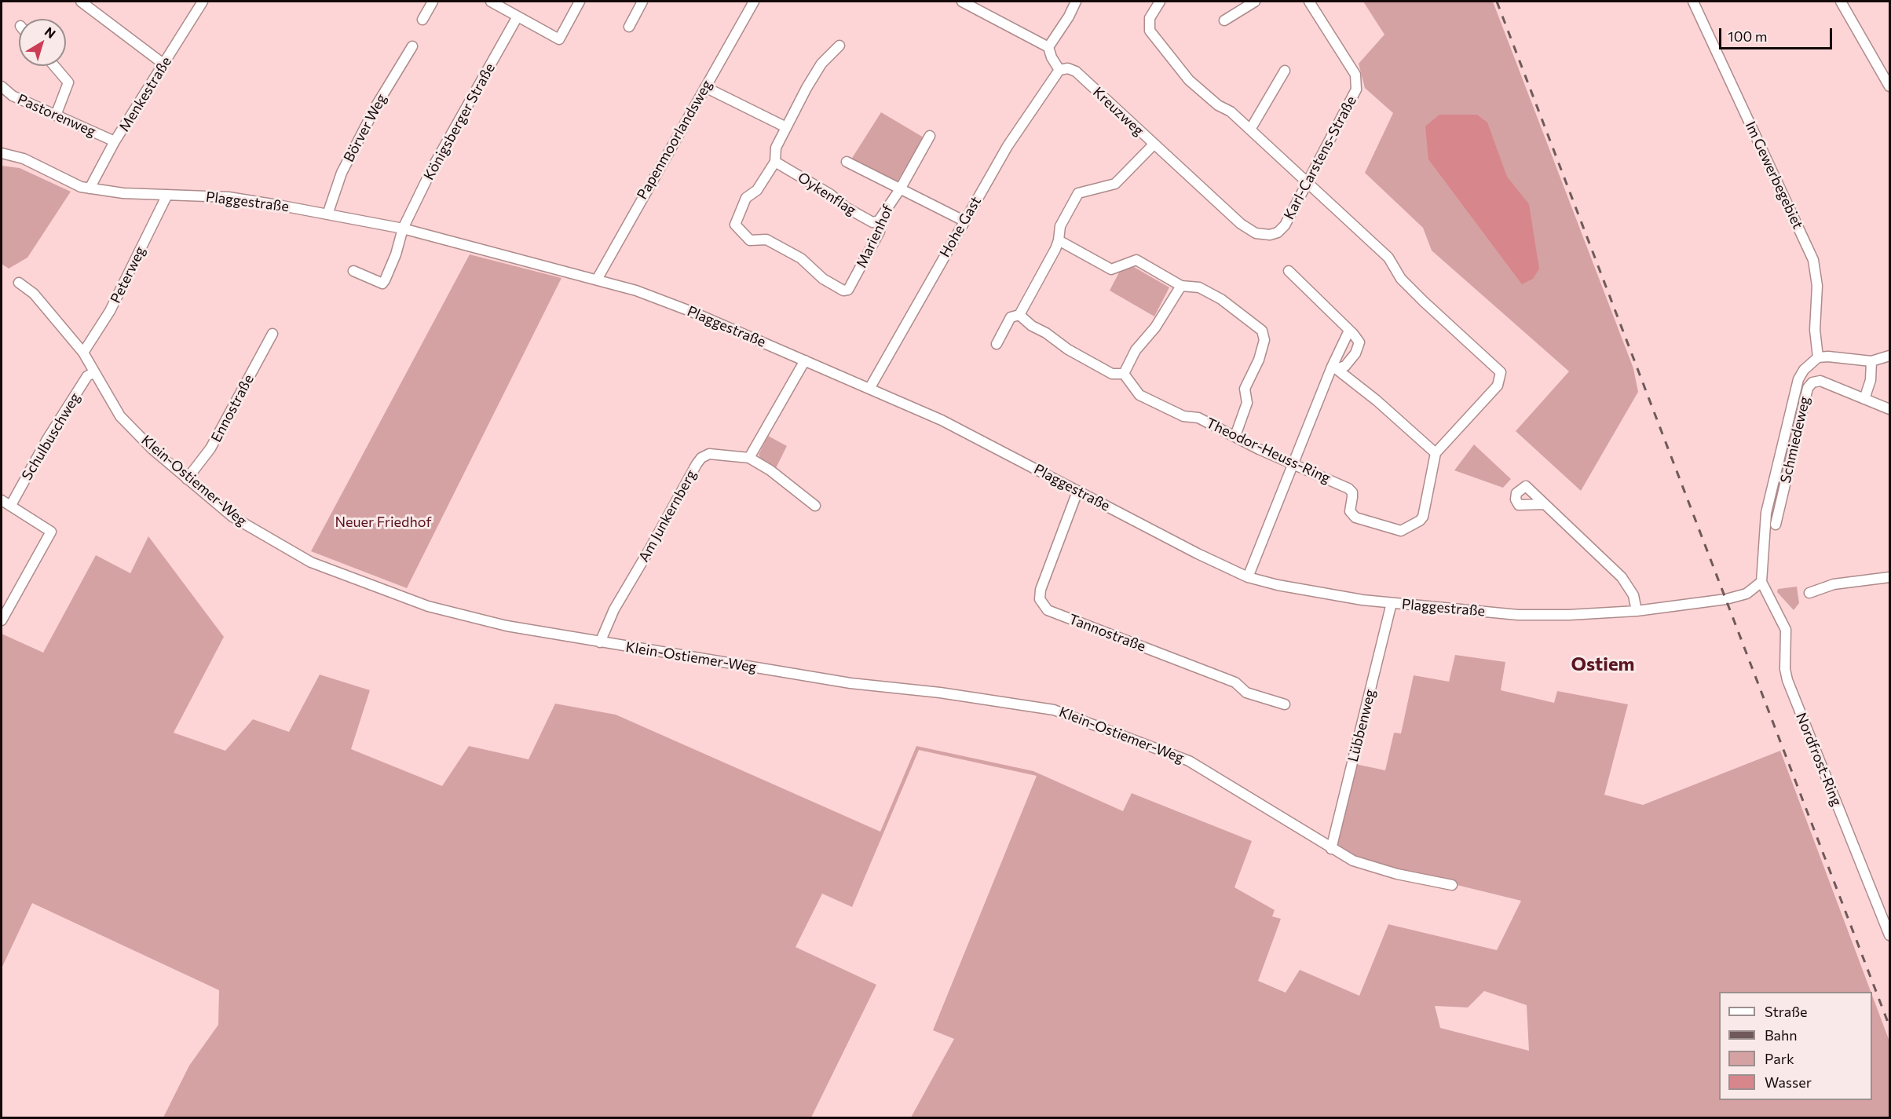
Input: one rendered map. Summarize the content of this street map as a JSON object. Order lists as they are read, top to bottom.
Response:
{
  "streets": {
    "street": [
      "Menkestraße",
      "Kreuzweg",
      "Pastorenweg",
      "Königsberger Straße",
      "Börver Weg",
      "Papenmoorlandsweg",
      "Karl-Carstens-Straße",
      "Im Gewerbegebiet",
      "Oykenflag",
      "Plaggestraße",
      "Hohe Gast",
      "Marienhof",
      "Peterweg",
      "Ennostraße",
      "Schulbuschweg",
      "Schmiedeweg",
      "Theodor-Heuss-Ring",
      "Klein-Ostiemer-Weg",
      "Am Junkernberg",
      "Tannostraße",
      "Lübbenweg",
      "Nordfrost-Ring"
    ]
  },
  "crossings": [
    ["Menkestraße", "Pastorenweg"],
    ["Menkestraße", "Plaggestraße"],
    ["Kreuzweg", "Karl-Carstens-Straße"],
    ["Kreuzweg", "Hohe Gast"],
    ["Königsberger Straße", "Plaggestraße"],
    ["Börver Weg", "Plaggestraße"],
    ["Papenmoorlandsweg", "Plaggestraße"],
    ["Oykenflag", "Marienhof"],
    ["Plaggestraße", "Hohe Gast"],
    ["Plaggestraße", "Peterweg"],
    ["Plaggestraße", "Tannostraße"],
    ["Plaggestraße", "Lübbenweg"],
    ["Plaggestraße", "Nordfrost-Ring"],
    ["Hohe Gast", "Marienhof"],
    ["Peterweg", "Klein-Ostiemer-Weg"],
    ["Ennostraße", "Klein-Ostiemer-Weg"],
    ["Schulbuschweg", "Klein-Ostiemer-Weg"],
    ["Klein-Ostiemer-Weg", "Am Junkernberg"],
    ["Klein-Ostiemer-Weg", "Lübbenweg"]
  ],
  "districts": ["Ostiem"],
  "parks": ["Neuer Friedhof"],
  "legend": [
    "Straße",
    "Bahn",
    "Park",
    "Wasser"
  ],
  "scale_bar": "100 m",
  "north": "top right"
}
